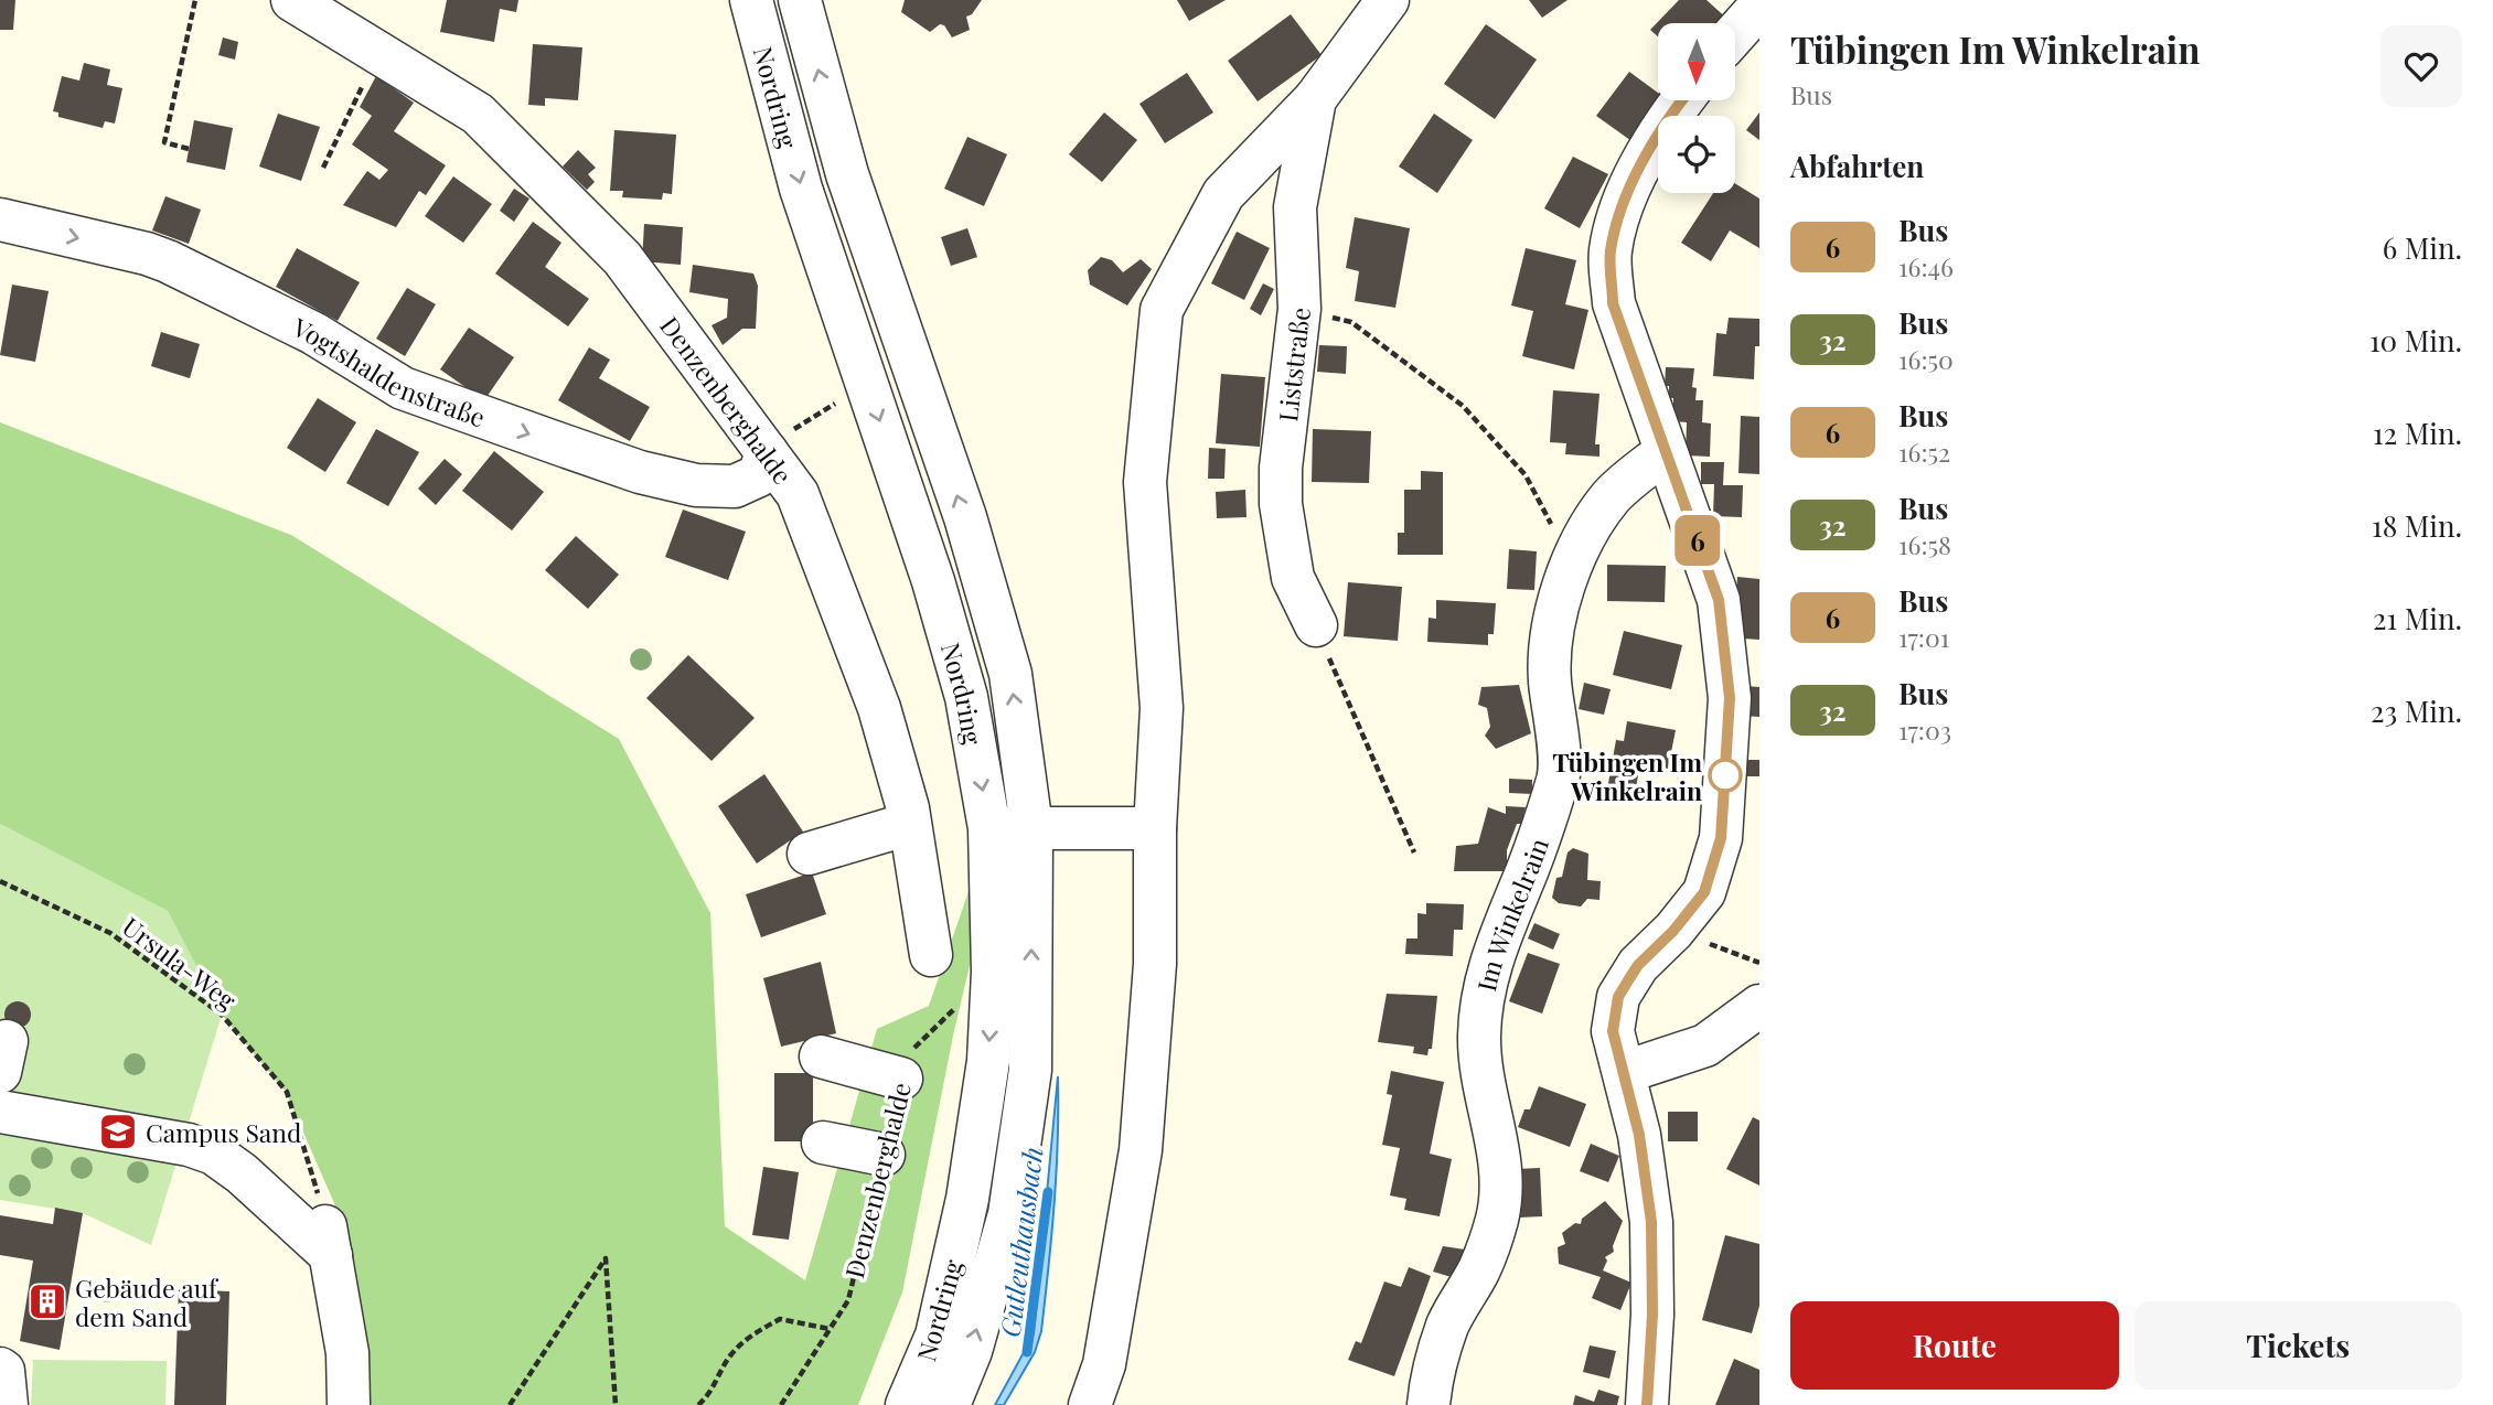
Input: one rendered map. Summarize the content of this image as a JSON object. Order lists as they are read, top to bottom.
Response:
{
  "streets": {
    "street": [
      "Nordring",
      "Liststraße",
      "Vogtshaldenstraße",
      "Denzenberghalde",
      "Im Winkelrain"
    ],
    "path": ["Ursula-Weg"]
  },
  "crossings": [
    ["Nordring", "Denzenberghalde"],
    ["Vogtshaldenstraße", "Denzenberghalde"]
  ],
  "one_way": ["Vogtshaldenstraße"],
  "water": ["Gutleuthausbach"],
  "places": {
    "other": ["Tübingen Im Winkelrain"],
    "school or university": ["Campus Sand"],
    "building": ["Gebäude auf dem Sand"]
  },
  "lines": ["bus line 6"],
  "north": "bottom",
  "page": {
    "on_map": "6",
    "heading": [
      ["Tübingen Im Winkelrain", "Bus"],
      "Abfahrten"
    ],
    "list": [
      {
        "mark": "6",
        "name": "Bus",
        "note": "16:46",
        "value": "6 Min."
      },
      {
        "mark": "32",
        "name": "Bus",
        "note": "16:50",
        "value": "10 Min."
      },
      {
        "mark": "6",
        "name": "Bus",
        "note": "16:52",
        "value": "12 Min."
      },
      {
        "mark": "32",
        "name": "Bus",
        "note": "16:58",
        "value": "18 Min."
      },
      {
        "mark": "6",
        "name": "Bus",
        "note": "17:01",
        "value": "21 Min."
      },
      {
        "mark": "32",
        "name": "Bus",
        "note": "17:03",
        "value": "23 Min."
      }
    ],
    "buttons": ["Route", "Tickets"]
  }
}
